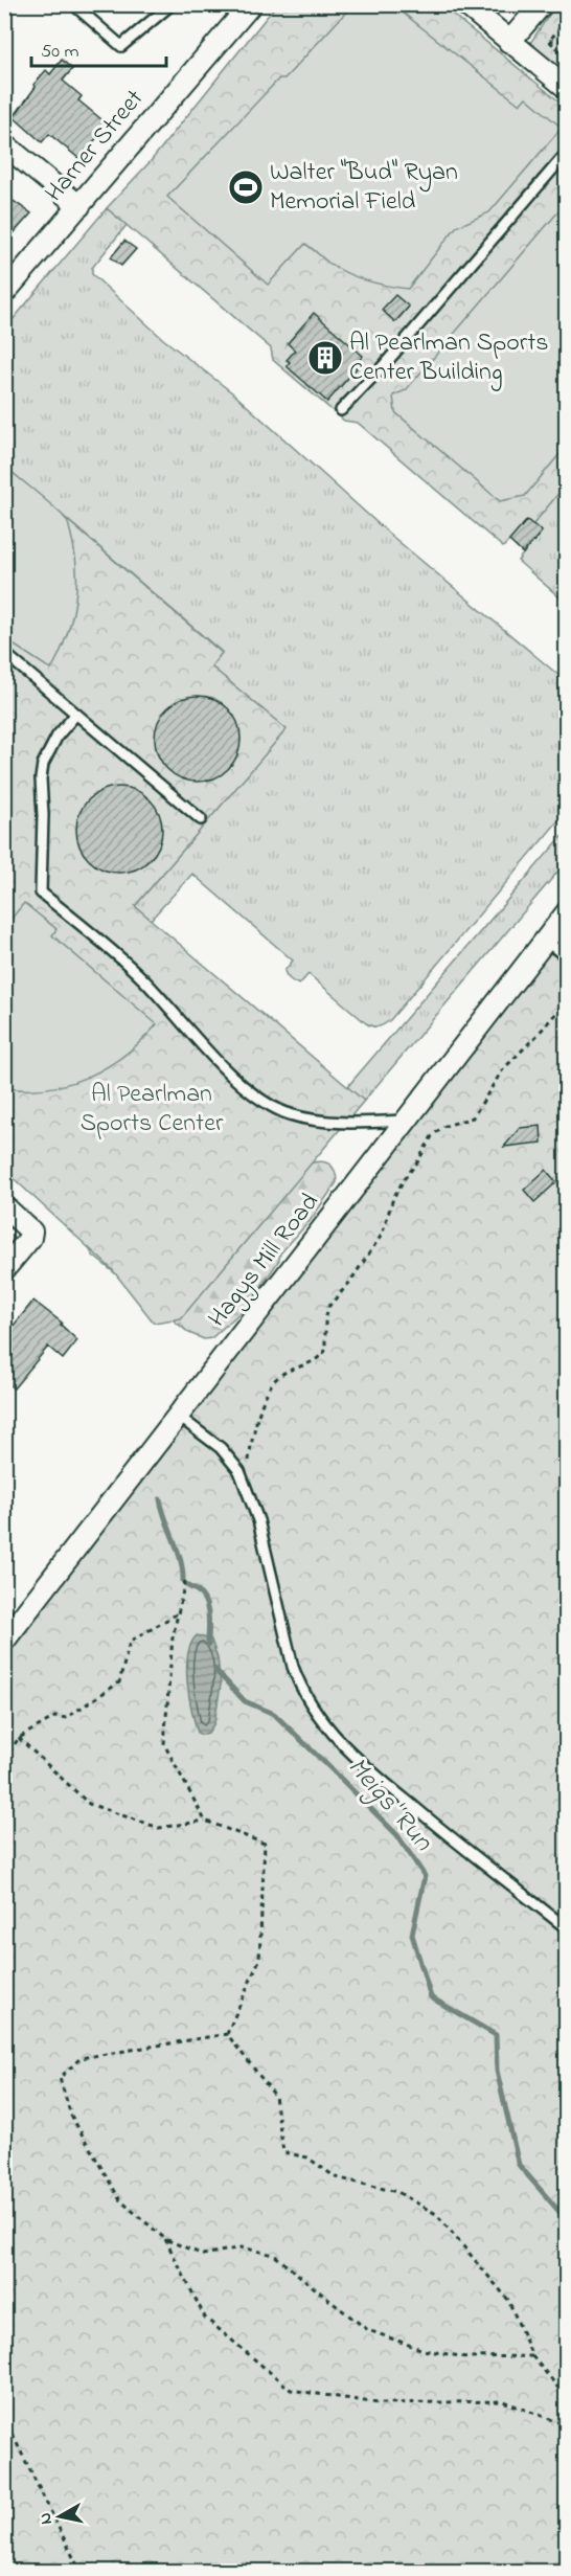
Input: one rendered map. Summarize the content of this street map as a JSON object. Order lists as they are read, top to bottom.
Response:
{
  "streets": {
    "street": ["Harner Street", "Hagys Mill Road"]
  },
  "water": ["Meigs' Run"],
  "parks": ["Al Pearlman Sports Center"],
  "places": {
    "sports": ["Walter \"Bud\" Ryan Memorial Field"],
    "building": ["Al Pearlman Sports Center Building"]
  },
  "scale_bar": "50 m",
  "north": "left"
}
